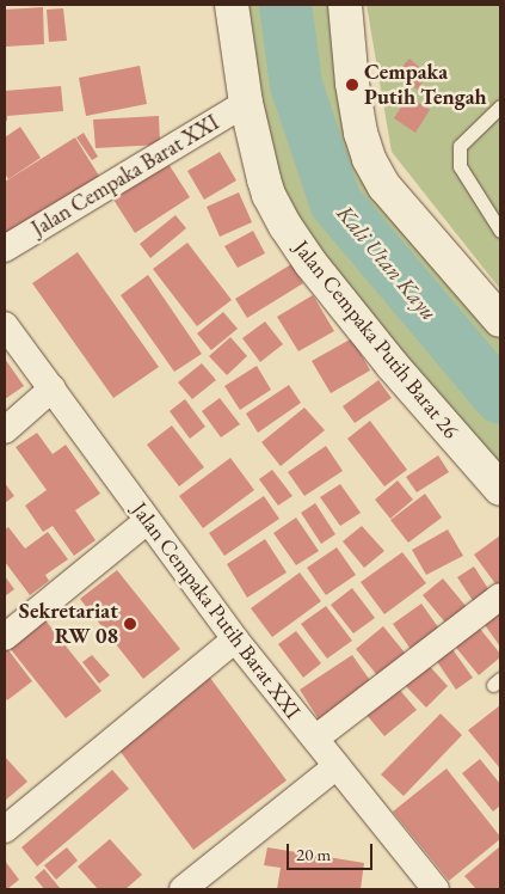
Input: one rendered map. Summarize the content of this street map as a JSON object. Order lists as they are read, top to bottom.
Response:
{
  "streets": {
    "street": ["Jalan Cempaka Barat XXI", "Jalan Cempaka Putih Barat 26", "Jalan Cempaka Putih Barat XXI"]
  },
  "crossings": [
    ["Jalan Cempaka Barat XXI", "Jalan Cempaka Putih Barat 26"]
  ],
  "water": ["Kali Utan Kayu"],
  "places": ["Cempaka Putih Tengah", "Sekretariat RW 08"],
  "scale_bar": "20 m"
}
